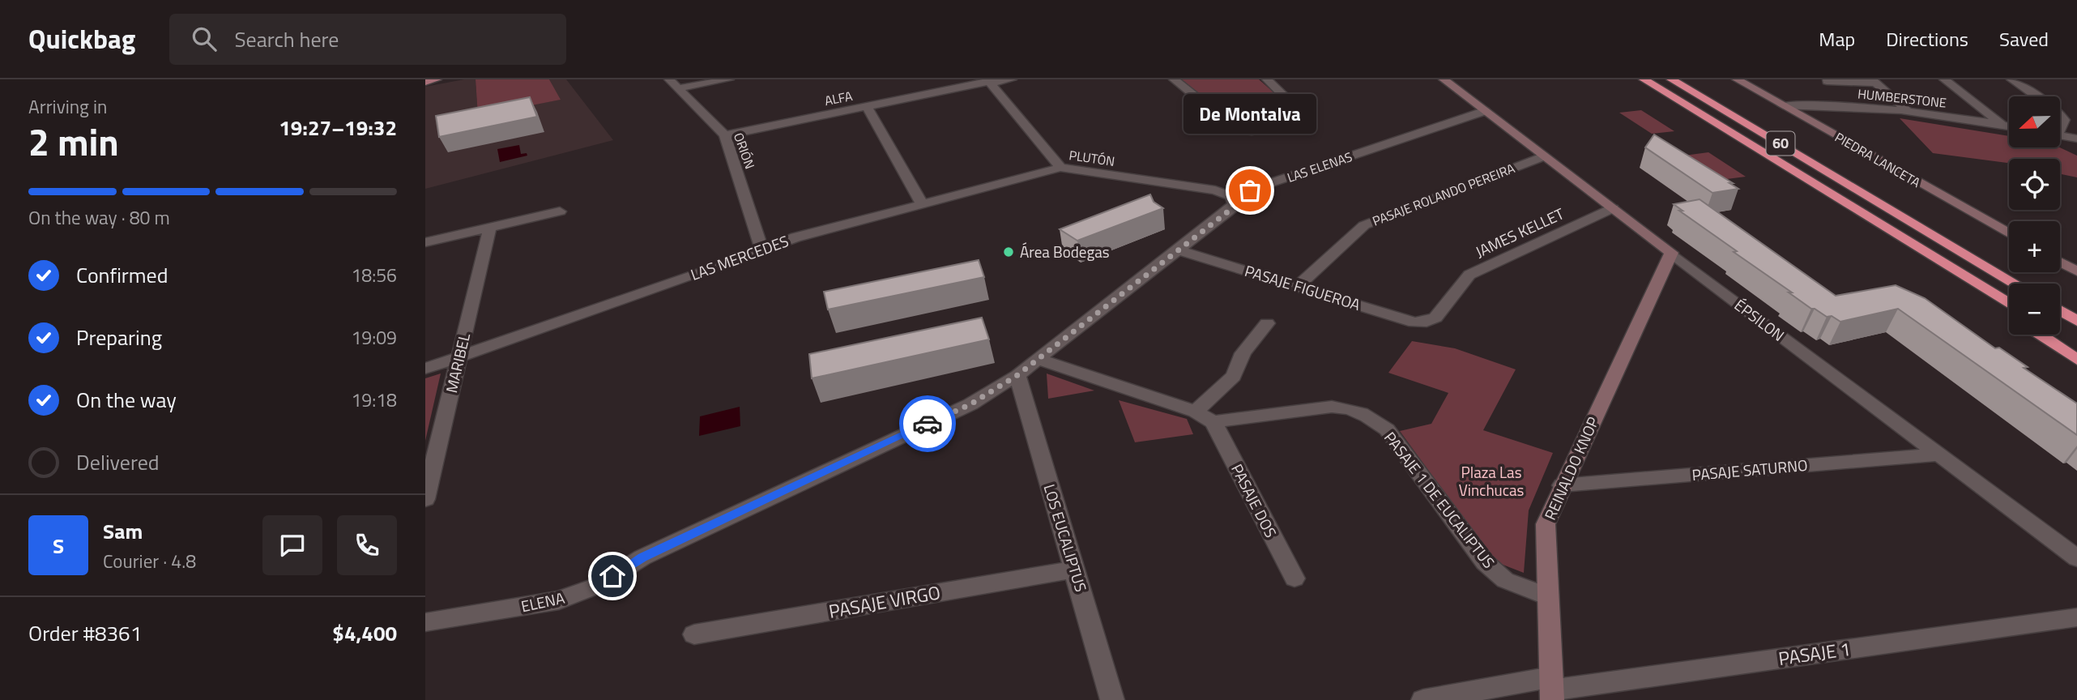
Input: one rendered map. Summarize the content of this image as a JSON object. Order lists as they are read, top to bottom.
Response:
{
  "streets": {
    "highway": ["60"],
    "street": [
      "ALFA",
      "HUMBERSTONE",
      "ORIÓN",
      "PLUTÓN",
      "PIEDRA LANCETA",
      "LAS ELENAS",
      "PASAJE ROLANDO PEREIRA",
      "JAMES KELLET",
      "LAS MERCEDES",
      "PASAJE FIGUEROA",
      "ÉPSILON",
      "MARIBEL",
      "REINALDO KNOP",
      "PASAJE SATURNO",
      "PASAJE 1 DE EUCALIPTUS",
      "PASAJE DOS",
      "LOS EUCALIPTUS",
      "ELENA",
      "PASAJE VIRGO",
      "PASAJE 1"
    ]
  },
  "crossings": [
    ["ALFA", "ORIÓN"],
    ["ALFA", "PLUTÓN"],
    ["HUMBERSTONE", "PIEDRA LANCETA"],
    ["ORIÓN", "LAS MERCEDES"],
    ["PLUTÓN", "LAS ELENAS"],
    ["PLUTÓN", "LAS MERCEDES"],
    ["LAS ELENAS", "ÉPSILON"],
    ["PASAJE ROLANDO PEREIRA", "PASAJE FIGUEROA"],
    ["PASAJE ROLANDO PEREIRA", "ÉPSILON"],
    ["JAMES KELLET", "PASAJE FIGUEROA"],
    ["JAMES KELLET", "ÉPSILON"],
    ["LAS MERCEDES", "MARIBEL"],
    ["ÉPSILON", "REINALDO KNOP"],
    ["ÉPSILON", "PASAJE SATURNO"],
    ["REINALDO KNOP", "PASAJE SATURNO"],
    ["REINALDO KNOP", "PASAJE 1 DE EUCALIPTUS"],
    ["REINALDO KNOP", "PASAJE 1"],
    ["PASAJE 1 DE EUCALIPTUS", "PASAJE DOS"],
    ["LOS EUCALIPTUS", "ELENA"],
    ["LOS EUCALIPTUS", "PASAJE VIRGO"]
  ],
  "parks": ["Plaza Las Vinchucas"],
  "places": ["De Montalva", "Área Bodegas"],
  "north": "left",
  "page": {
    "header": "Quickbag",
    "search": "Search here",
    "nav": ["Map", "Directions", "Saved"],
    "heading": ["2 min", "Arriving in", "19:27–19:32"],
    "panel": [
      "Sam",
      "Courier · 4.8",
      "Order #8361",
      "$4,400"
    ],
    "bubble": "De Montalva",
    "map_buttons": ["+", "−"],
    "bar": "On the way · 80 m",
    "list": [
      ["Confirmed", "18:56"],
      ["Preparing", "19:09"],
      ["On the way", "19:18"],
      "Delivered"
    ],
    "round": "S"
  }
}
